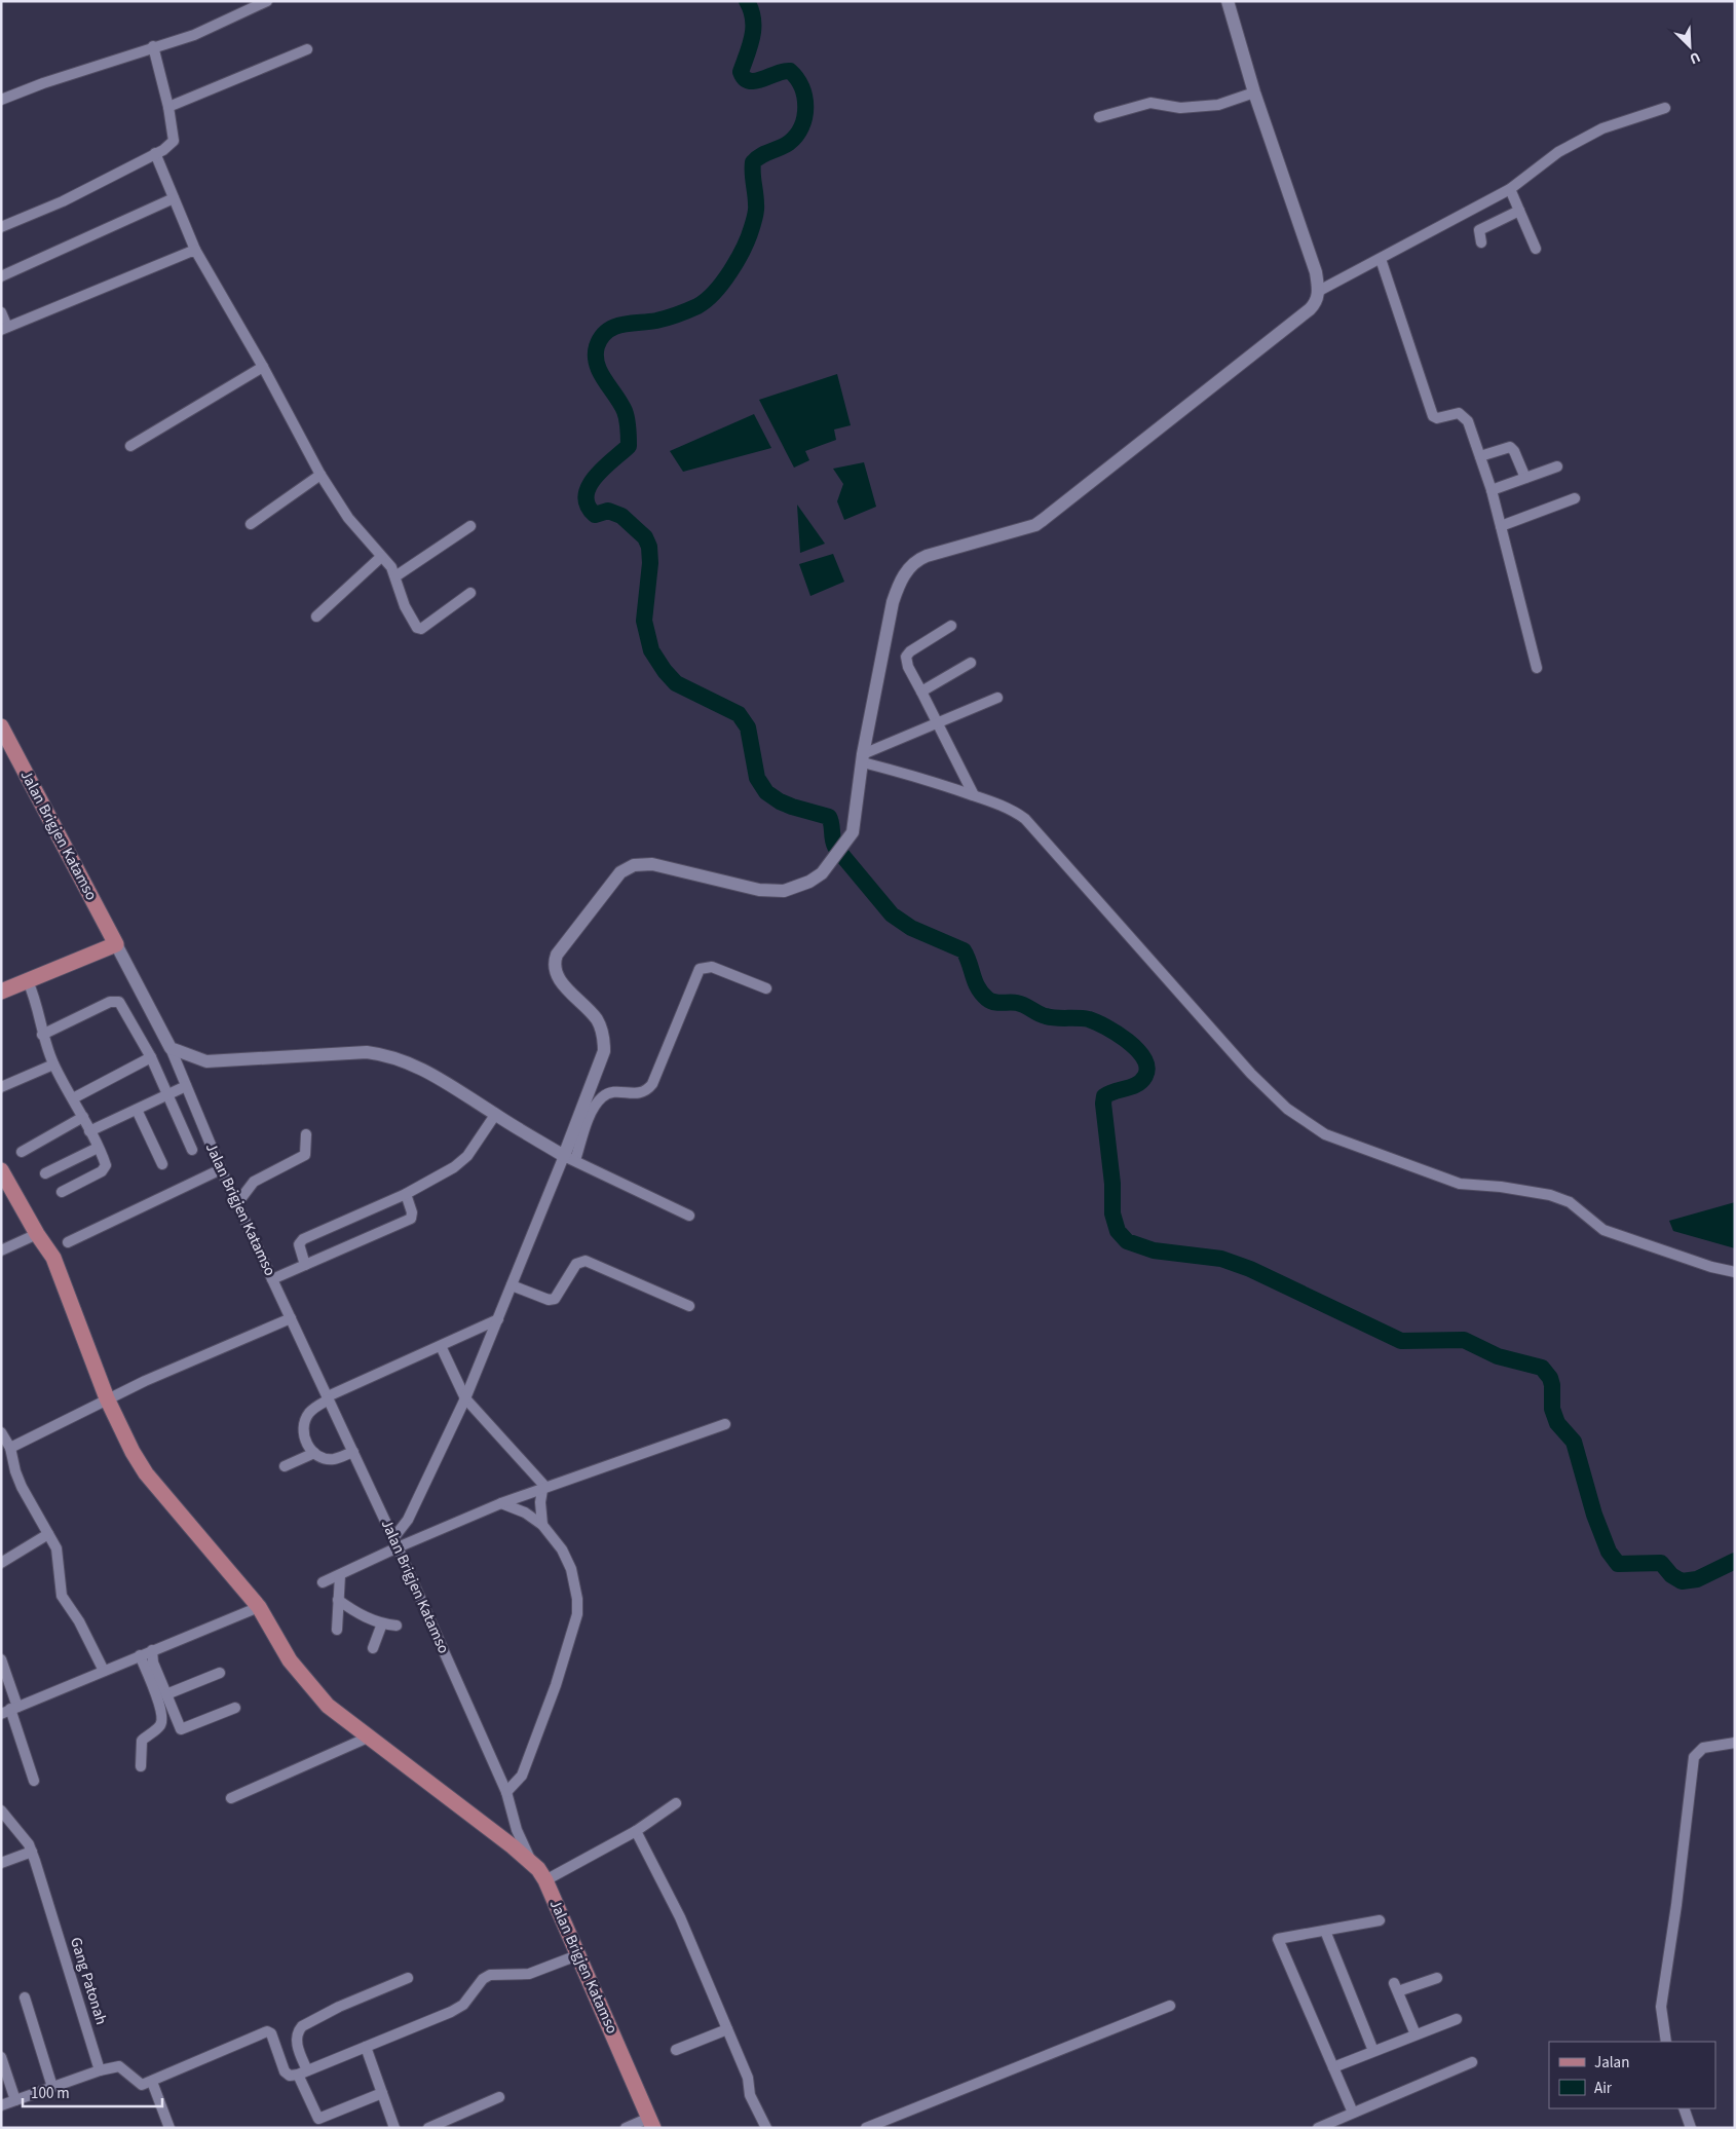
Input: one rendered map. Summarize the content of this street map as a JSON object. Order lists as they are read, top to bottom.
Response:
{
  "streets": {
    "main road": ["Jalan Brigjen Katamso"],
    "street": ["Gang Patonah"]
  },
  "legend": ["Jalan", "Air"],
  "scale_bar": "100 m",
  "north": "bottom right"
}
